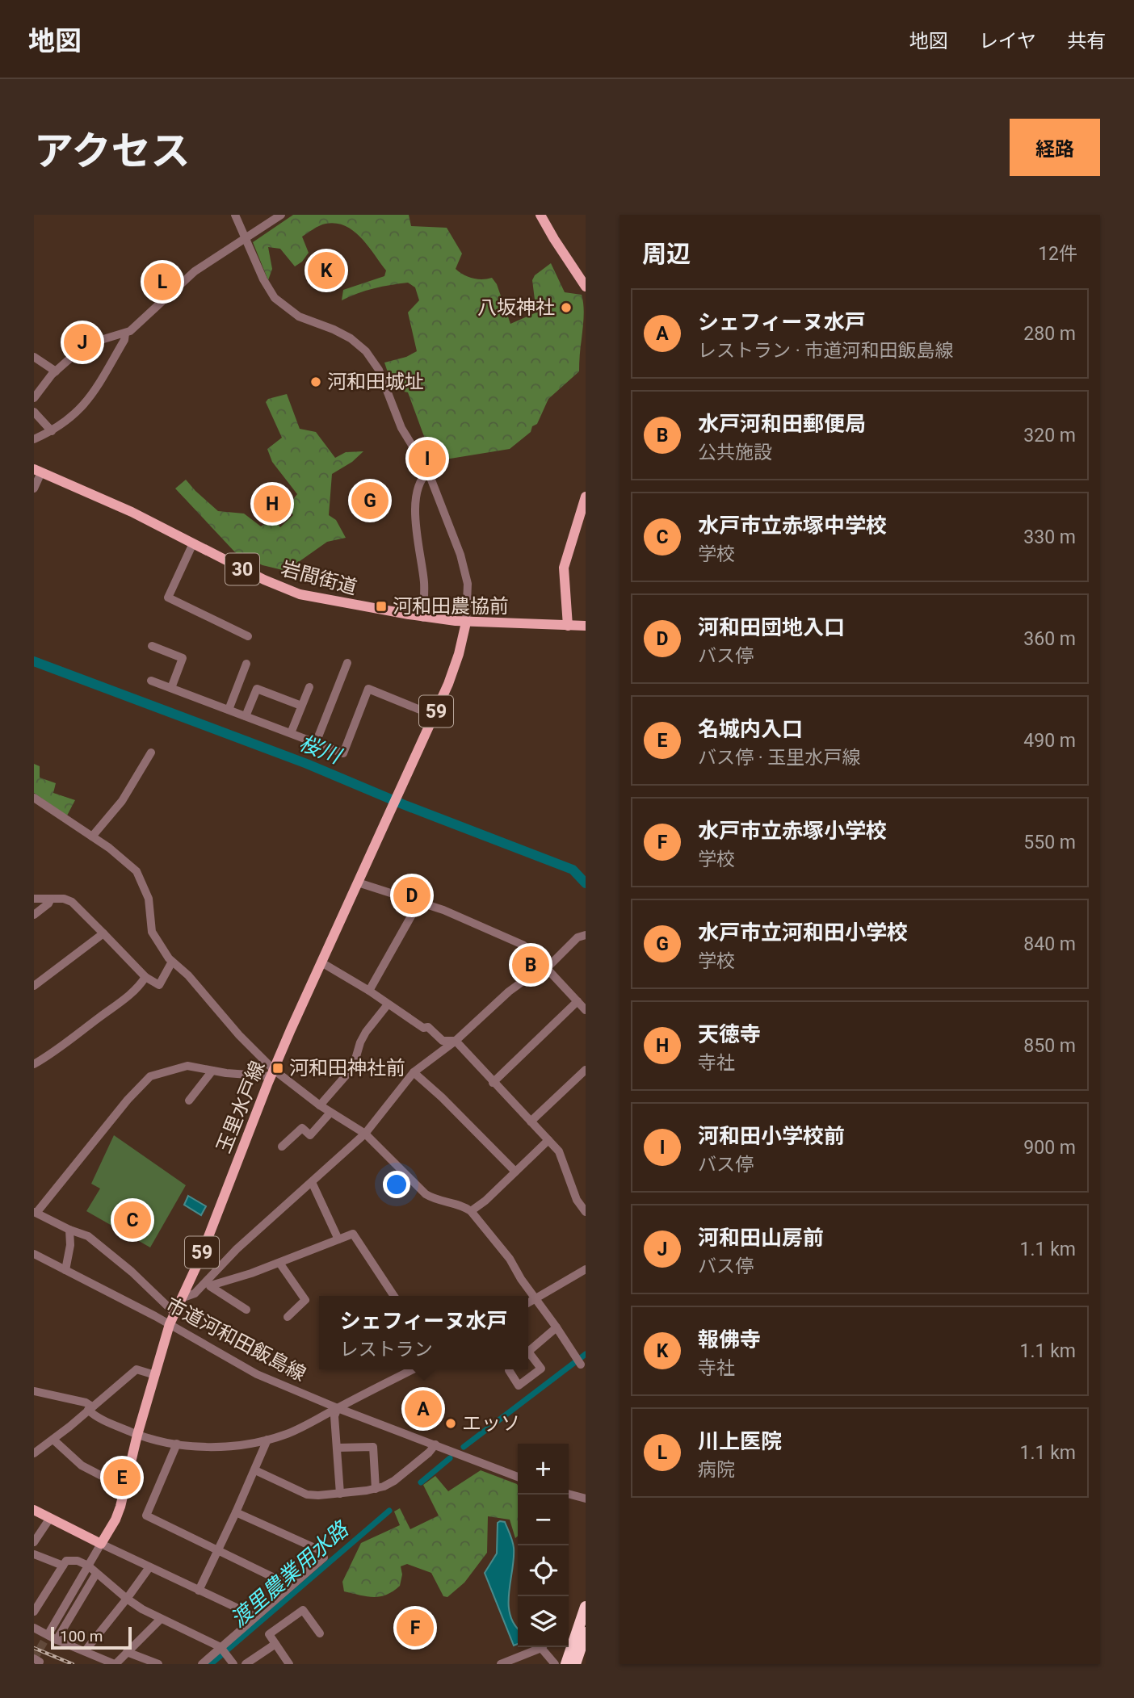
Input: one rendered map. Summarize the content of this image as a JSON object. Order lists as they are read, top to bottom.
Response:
{
  "streets": {
    "main road": [
      "30",
      "岩間街道",
      "59",
      "玉里水戸線"
    ],
    "street": ["市道河和田飯島線"]
  },
  "crossings": [
    ["岩間街道", "玉里水戸線"],
    ["玉里水戸線", "市道河和田飯島線"]
  ],
  "water": ["桜川", "渡里農業用水路"],
  "places": {
    "other": ["八坂神社", "河和田城址", "エッソ"],
    "transit": ["河和田農協前", "河和田神社前"]
  },
  "scale_bar": "100 m",
  "page": {
    "header": "地図",
    "nav": ["地図", "レイヤ", "共有"],
    "title": "アクセス",
    "buttons": "経路",
    "heading": ["周辺", "12件"],
    "pins": [
      "K",
      "L",
      "J",
      "I",
      "G",
      "H",
      "D",
      "B",
      "C",
      "A",
      "E",
      "F"
    ],
    "list": [
      {
        "mark": "A",
        "name": "シェフィーヌ水戸",
        "note": "レストラン · 市道河和田飯島線",
        "value": "280 m"
      },
      {
        "mark": "B",
        "name": "水戸河和田郵便局",
        "note": "公共施設",
        "value": "320 m"
      },
      {
        "mark": "C",
        "name": "水戸市立赤塚中学校",
        "note": "学校",
        "value": "330 m"
      },
      {
        "mark": "D",
        "name": "河和田団地入口",
        "note": "バス停",
        "value": "360 m"
      },
      {
        "mark": "E",
        "name": "名城内入口",
        "note": "バス停 · 玉里水戸線",
        "value": "490 m"
      },
      {
        "mark": "F",
        "name": "水戸市立赤塚小学校",
        "note": "学校",
        "value": "550 m"
      },
      {
        "mark": "G",
        "name": "水戸市立河和田小学校",
        "note": "学校",
        "value": "840 m"
      },
      {
        "mark": "H",
        "name": "天徳寺",
        "note": "寺社",
        "value": "850 m"
      },
      {
        "mark": "I",
        "name": "河和田小学校前",
        "note": "バス停",
        "value": "900 m"
      },
      {
        "mark": "J",
        "name": "河和田山房前",
        "note": "バス停",
        "value": "1.1 km"
      },
      {
        "mark": "K",
        "name": "報佛寺",
        "note": "寺社",
        "value": "1.1 km"
      },
      {
        "mark": "L",
        "name": "川上医院",
        "note": "病院",
        "value": "1.1 km"
      }
    ],
    "popup": ["シェフィーヌ水戸", "レストラン"],
    "map_buttons": ["+", "−"],
    "scale": "100 m"
  }
}
